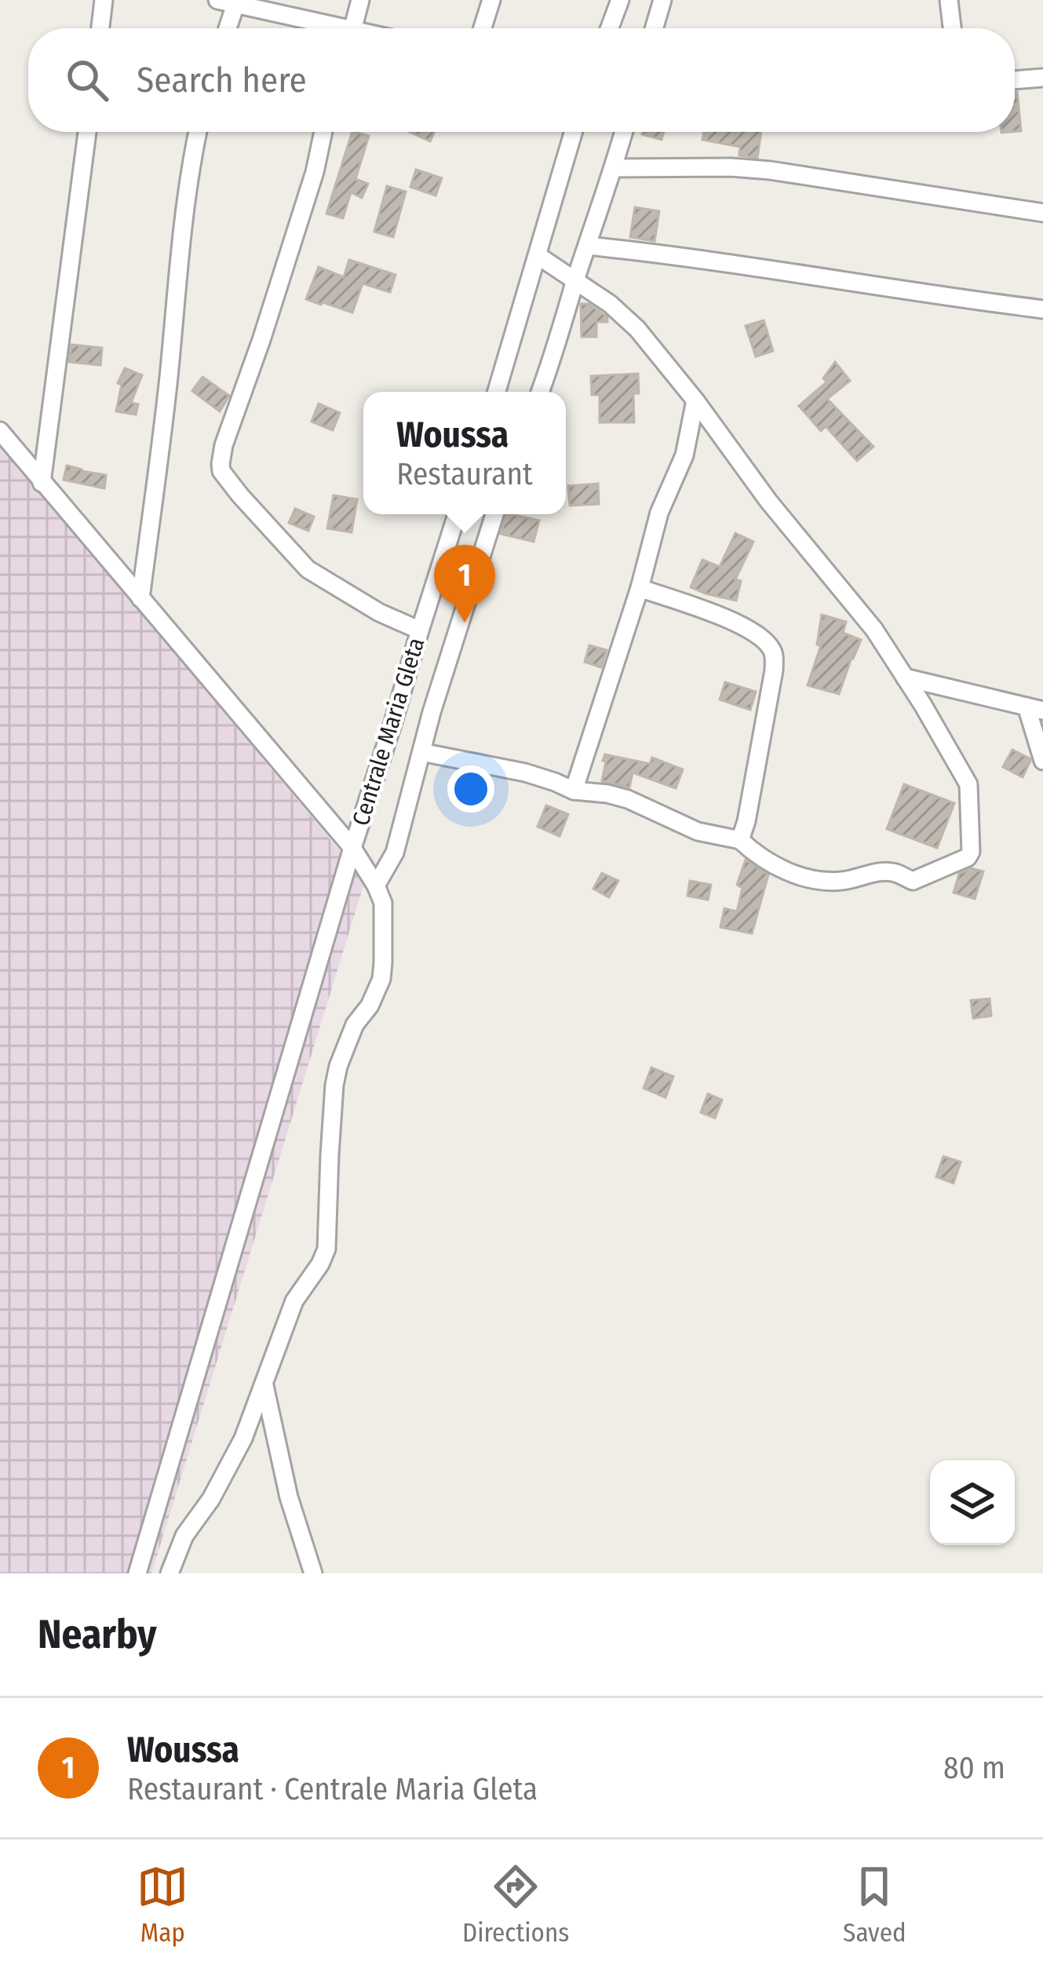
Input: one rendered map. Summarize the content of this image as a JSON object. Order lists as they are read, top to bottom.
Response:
{
  "streets": {
    "street": ["Centrale Maria Gleta"]
  },
  "page": {
    "search": "Search here",
    "popup": ["Woussa", "Restaurant"],
    "pins": "1",
    "heading": "Nearby",
    "list": [
      {
        "mark": "1",
        "name": "Woussa",
        "note": "Restaurant · Centrale Maria Gleta",
        "value": "80 m"
      }
    ],
    "nav": ["Map", "Directions", "Saved"]
  }
}
